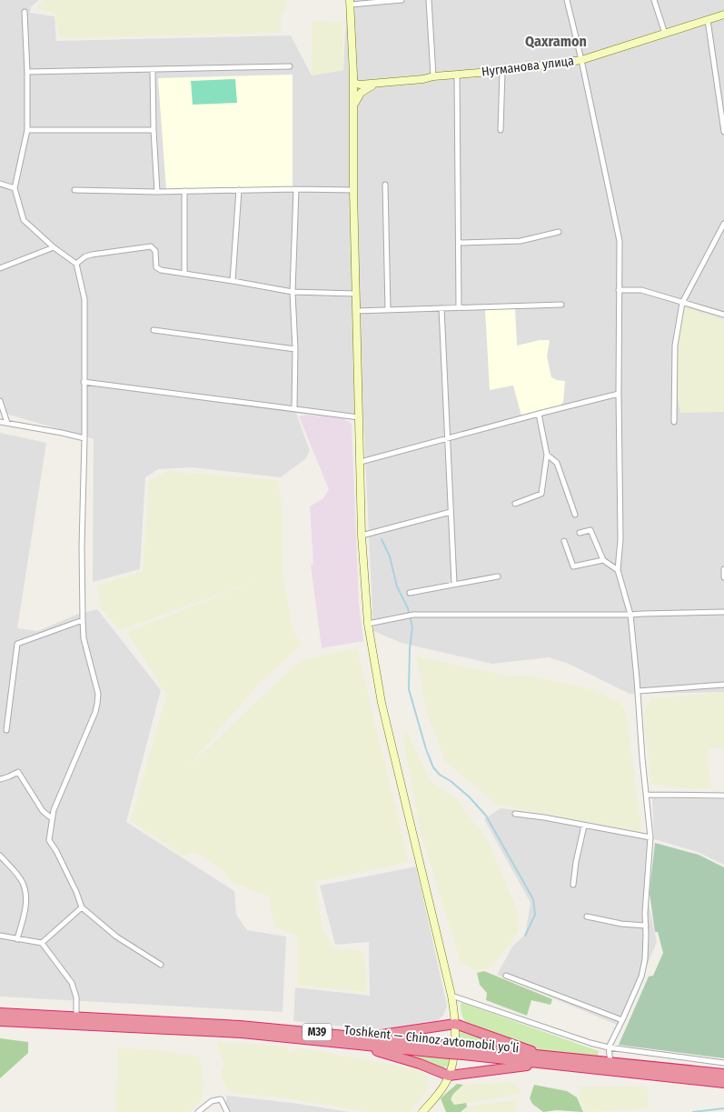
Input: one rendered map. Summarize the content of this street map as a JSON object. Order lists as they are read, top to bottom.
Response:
{
  "streets": {
    "highway": ["M39", "Toshkent — Chinoz avtomobil yoʻli"],
    "main road": ["Нугманова улица"]
  },
  "districts": ["Qaxramon"]
}
